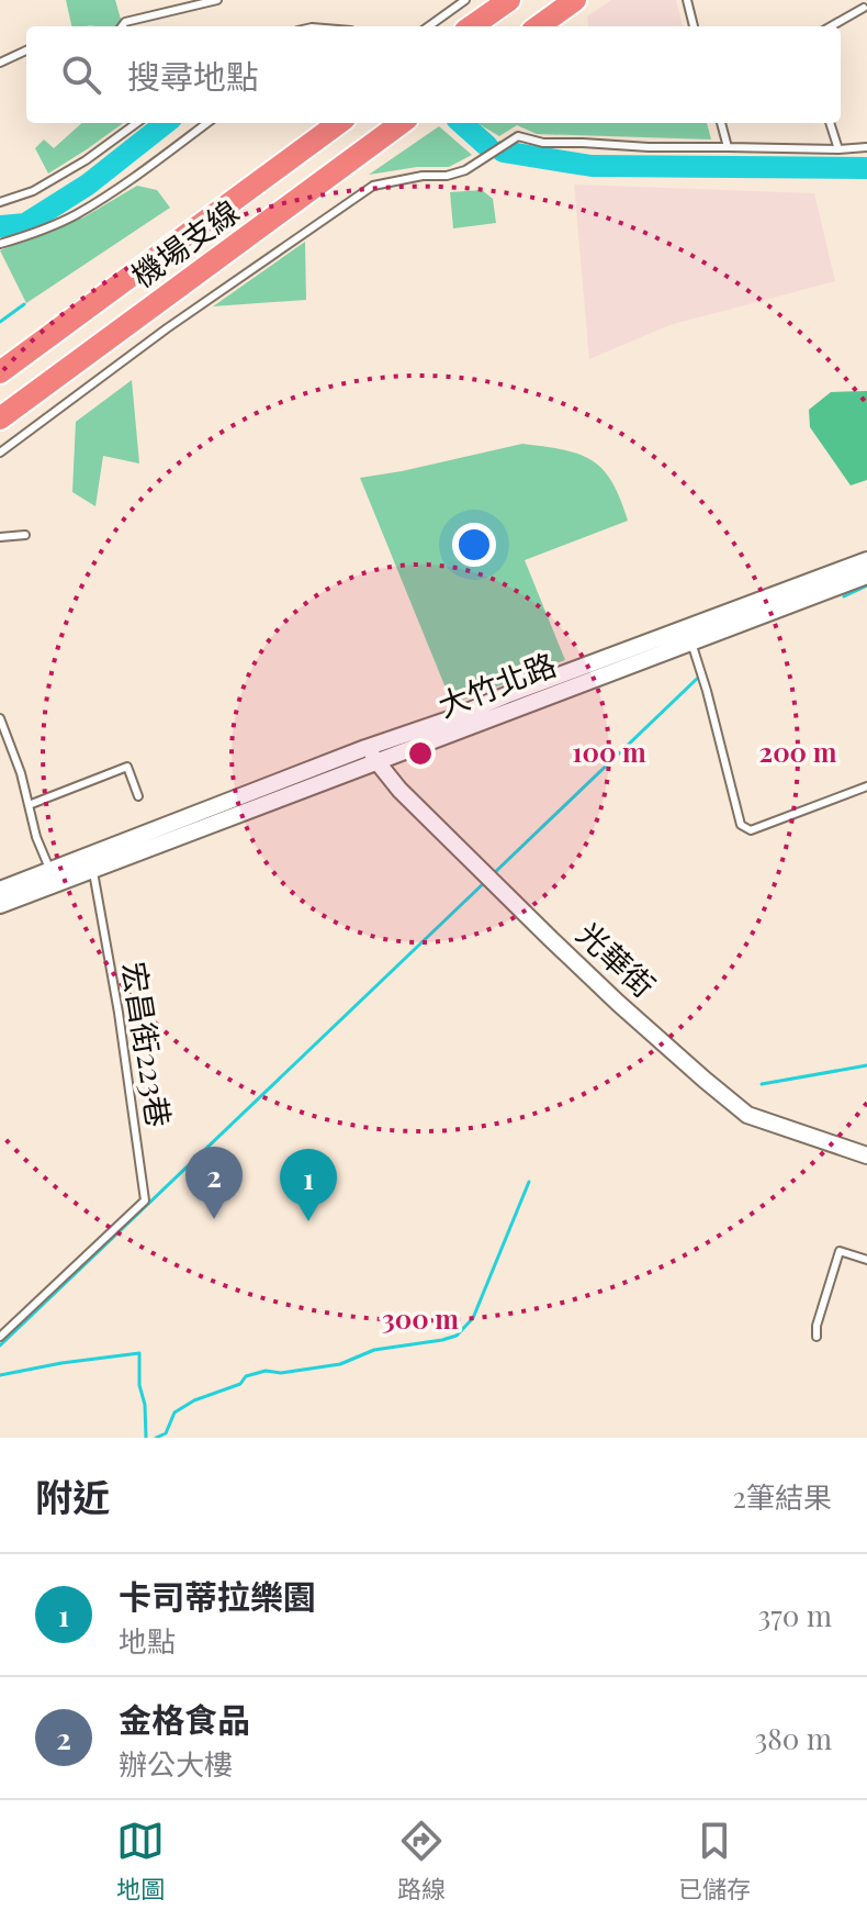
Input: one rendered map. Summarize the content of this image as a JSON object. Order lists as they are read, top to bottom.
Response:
{
  "streets": {
    "highway": ["機場支線"],
    "street": ["大竹北路", "光華街"],
    "lane": ["宏昌街223巷"]
  },
  "crossings": [
    ["大竹北路", "光華街"],
    ["大竹北路", "宏昌街223巷"]
  ],
  "page": {
    "search": "搜尋地點",
    "pins": ["2", "1"],
    "heading": ["附近", "2筆結果"],
    "list": [
      {
        "mark": "1",
        "name": "卡司蒂拉樂園",
        "note": "地點",
        "value": "370 m"
      },
      {
        "mark": "2",
        "name": "金格食品",
        "note": "辦公大樓",
        "value": "380 m"
      }
    ],
    "nav": ["地圖", "路線", "已儲存"]
  },
  "rings": ["100 m", "200 m", "300 m"]
}
